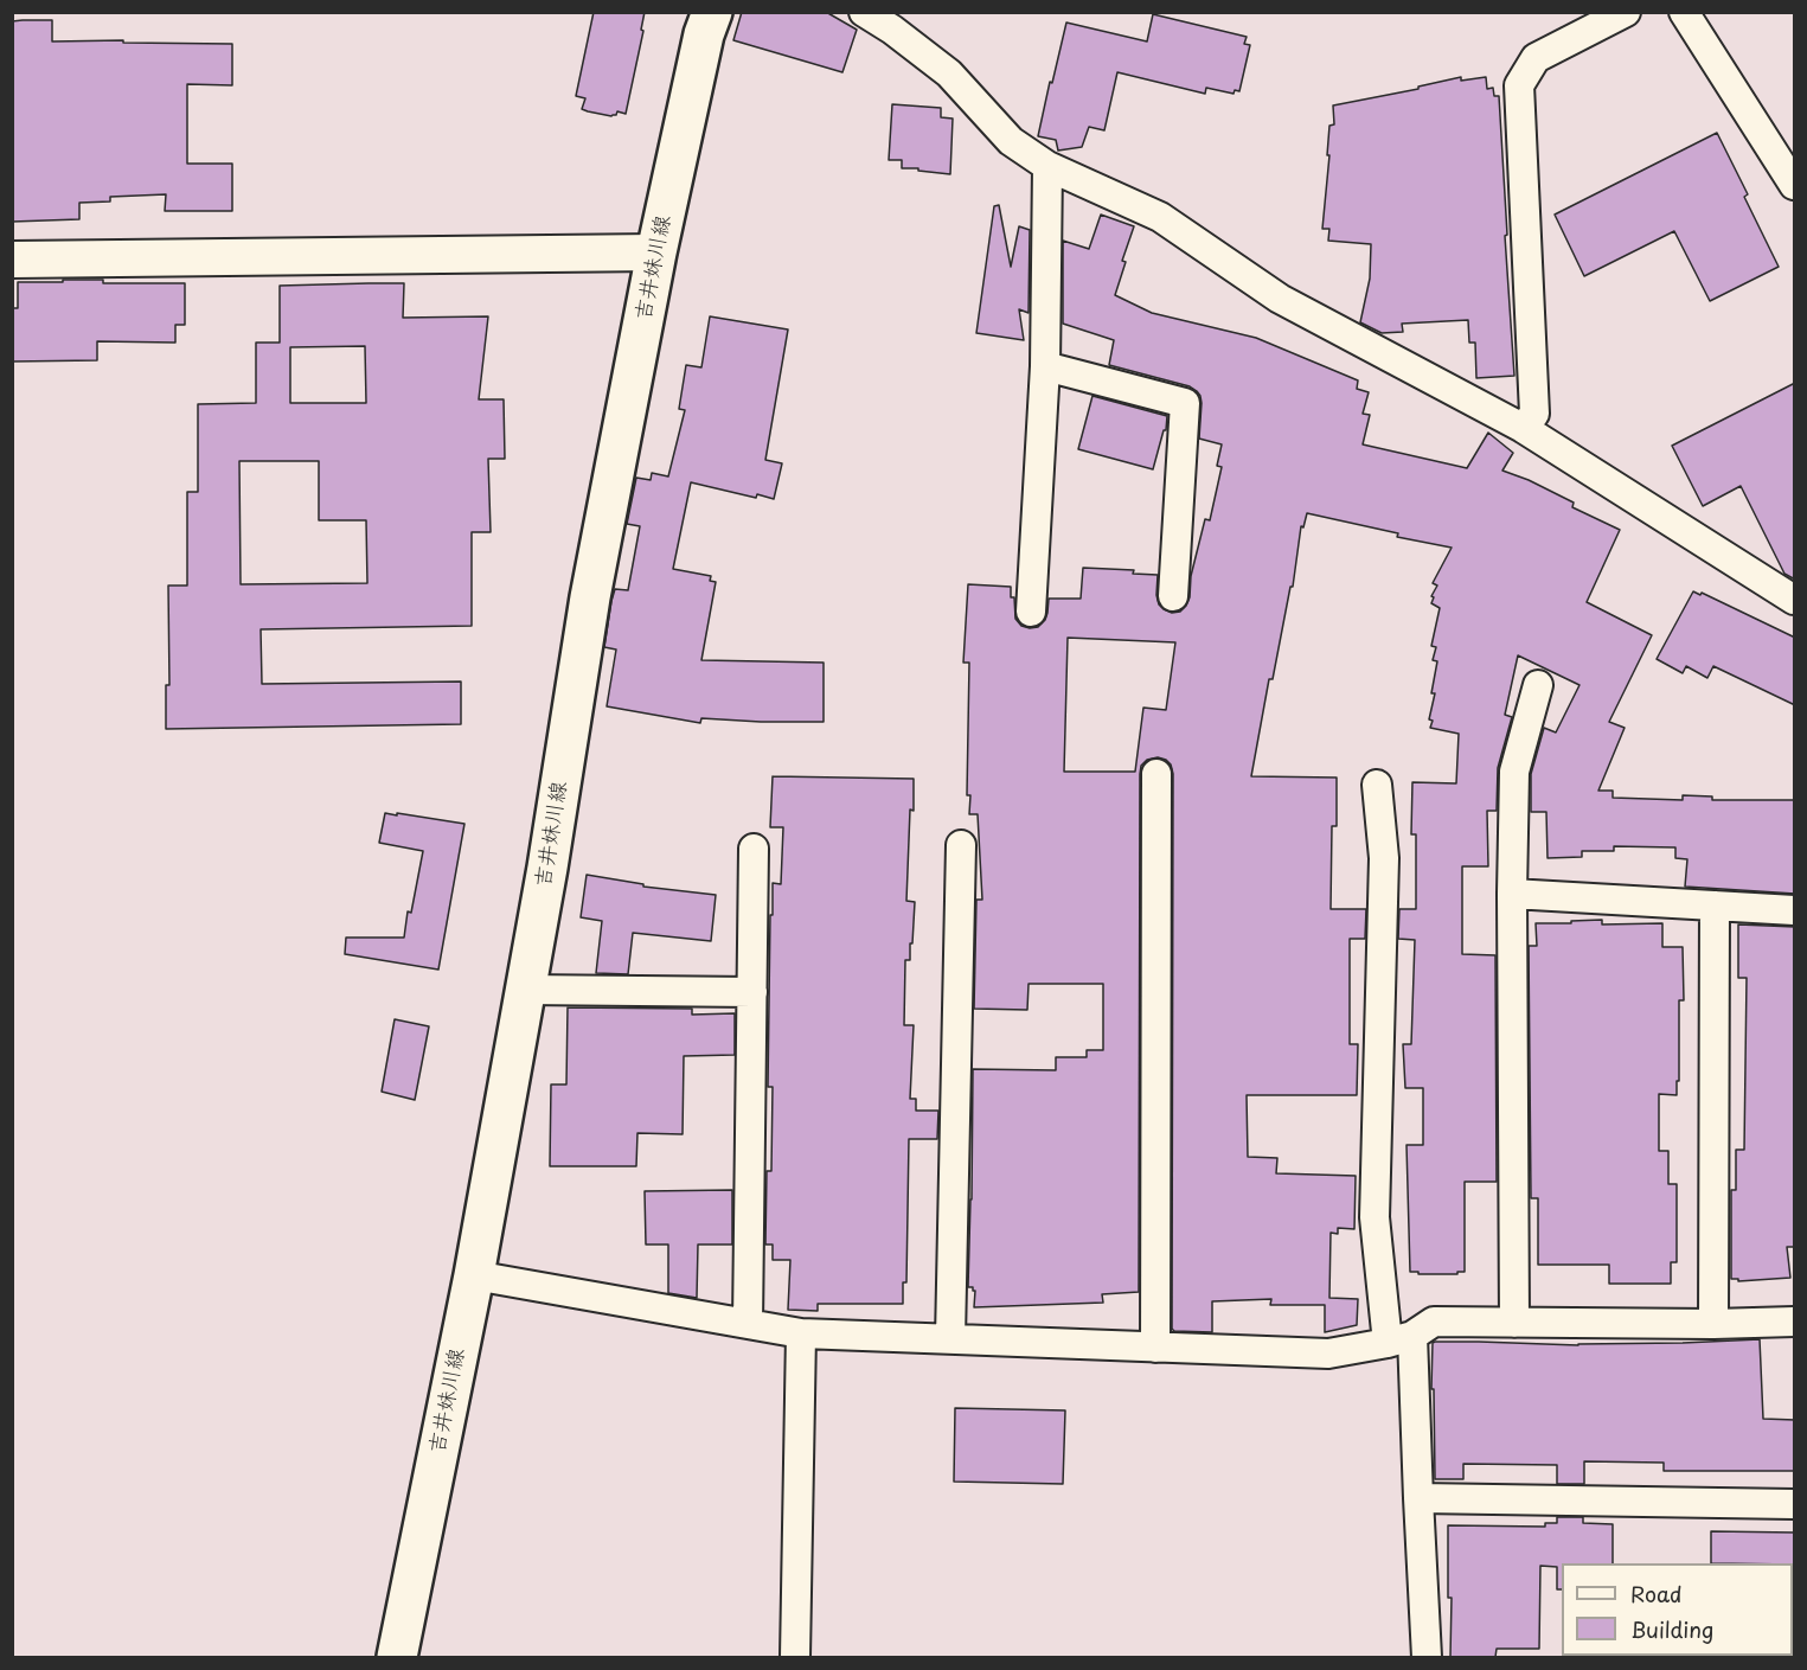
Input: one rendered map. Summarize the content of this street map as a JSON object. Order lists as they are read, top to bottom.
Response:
{
  "streets": {
    "main road": ["吉井妹川線"]
  },
  "legend": ["Road", "Building"]
}
